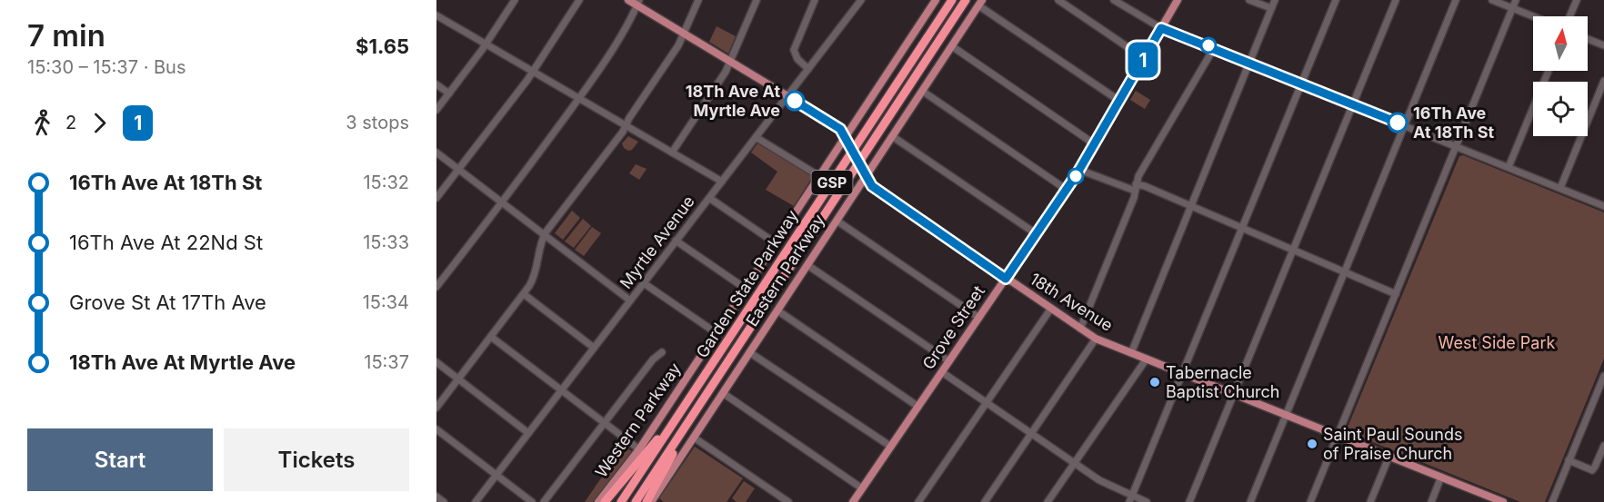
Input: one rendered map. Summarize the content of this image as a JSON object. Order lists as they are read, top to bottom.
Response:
{
  "streets": {
    "highway": ["GSP", "Garden State Parkway"],
    "main road": [
      "Eastern Parkway",
      "18th Avenue",
      "Grove Street",
      "Western Parkway"
    ],
    "street": ["Myrtle Avenue"]
  },
  "crossings": [
    ["Myrtle Avenue", "18th Avenue"],
    ["Eastern Parkway", "18th Avenue"],
    ["18th Avenue", "Grove Street"],
    ["18th Avenue", "Western Parkway"]
  ],
  "parks": ["West Side Park"],
  "places": [
    "18Th Ave At Myrtle Ave",
    "16Th Ave At 18Th St",
    "Tabernacle Baptist Church",
    "Saint Paul Sounds of Praise Church"
  ],
  "lines": ["bus line 1"],
  "north": "top",
  "page": {
    "heading": ["7 min", "15:30 – 15:37 · Bus", "$1.65"],
    "on_map": "1",
    "legs": ["2", "1", "3 stops"],
    "list": [
      {
        "name": "16Th Ave At 18Th St",
        "value": "15:32"
      },
      {
        "name": "16Th Ave At 22Nd St",
        "value": "15:33"
      },
      {
        "name": "Grove St At 17Th Ave",
        "value": "15:34"
      },
      {
        "name": "18Th Ave At Myrtle Ave",
        "value": "15:37"
      }
    ],
    "buttons": ["Start", "Tickets"]
  }
}
